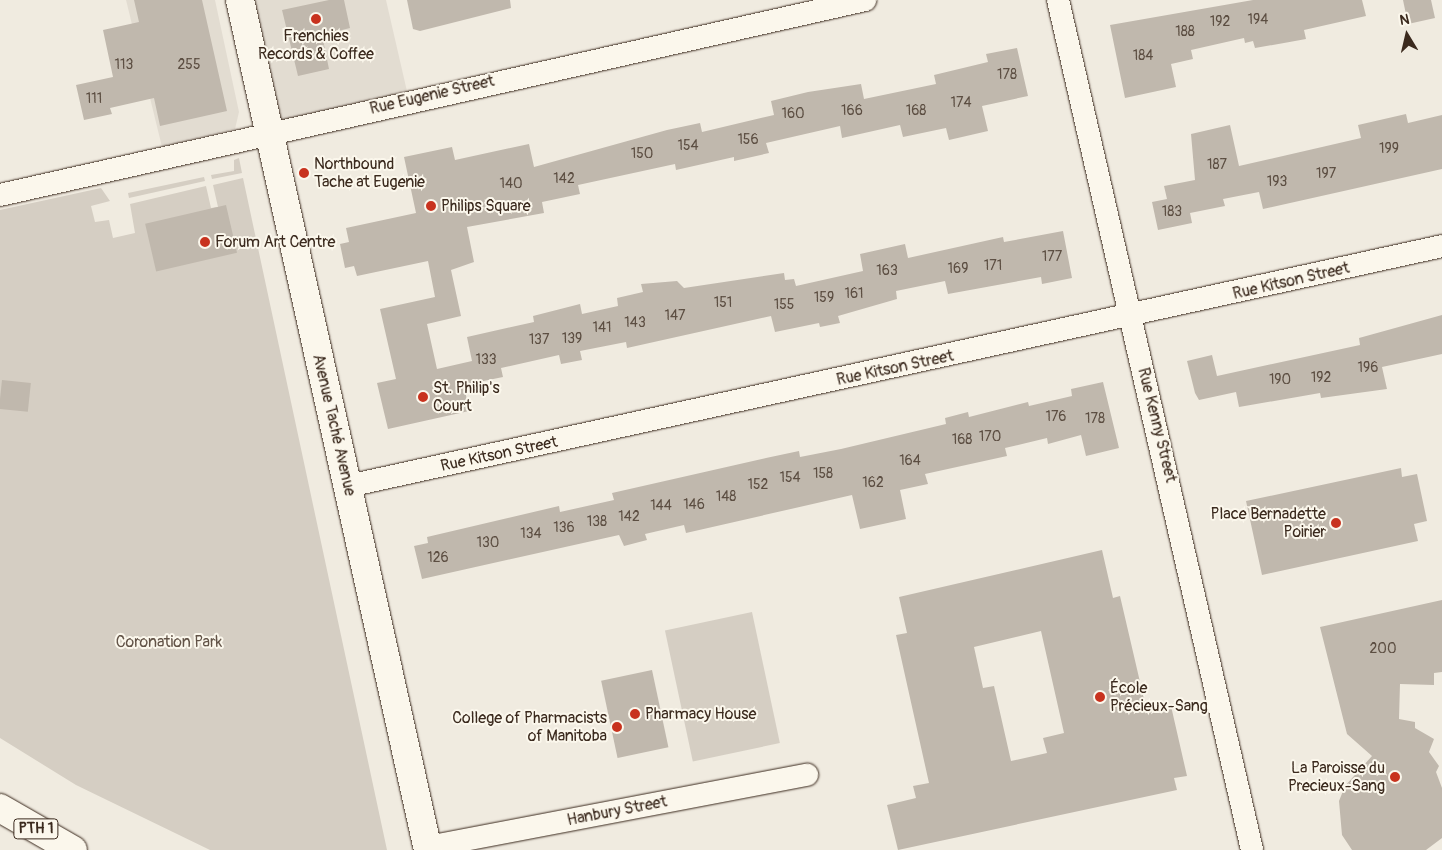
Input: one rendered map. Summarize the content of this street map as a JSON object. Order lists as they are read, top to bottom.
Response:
{
  "streets": {
    "main road": ["Avenue Taché Avenue", "PTH 1"],
    "street": [
      "Rue Eugenie Street",
      "Rue Kitson Street",
      "Rue Kenny Street",
      "Hanbury Street"
    ]
  },
  "crossings": [
    ["Rue Eugenie Street", "Avenue Taché Avenue"],
    ["Rue Kitson Street", "Avenue Taché Avenue"],
    ["Rue Kitson Street", "Rue Kenny Street"],
    ["Avenue Taché Avenue", "Hanbury Street"]
  ],
  "parks": ["Coronation Park"],
  "places": [
    "Frenchies Records & Coffee",
    "Northbound Tache at Eugenie",
    "Philips Square",
    "Forum Art Centre",
    "St. Philip's Court",
    "Place Bernadette Poirier",
    "École Précieux-Sang",
    "Pharmacy House",
    "College of Pharmacists of Manitoba",
    "La Paroisse du Precieux-Sang"
  ],
  "house_numbers": [
    "194",
    "192",
    "188",
    "184",
    "113",
    "255",
    "178",
    "111",
    "174",
    "166",
    "168",
    "160",
    "156",
    "154",
    "199",
    "150",
    "187",
    "197",
    "142",
    "193",
    "140",
    "183",
    "177",
    "171",
    "169",
    "163",
    "161",
    "159",
    "151",
    "155",
    "147",
    "143",
    "141",
    "139",
    "137",
    "133",
    "196",
    "192",
    "190",
    "176",
    "178",
    "170",
    "168",
    "164",
    "158",
    "154",
    "162",
    "152",
    "148",
    "146",
    "144",
    "142",
    "138",
    "136",
    "134",
    "130",
    "126",
    "200"
  ],
  "north": "top"
}
